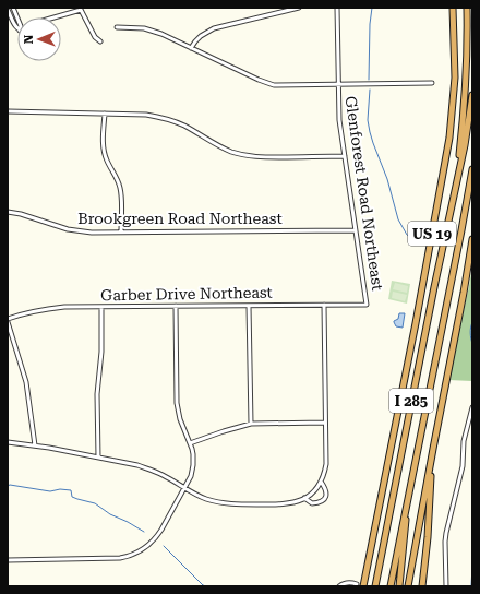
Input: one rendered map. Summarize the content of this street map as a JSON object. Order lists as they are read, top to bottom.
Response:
{
  "streets": {
    "highway": ["US 19", "I 285"],
    "street": ["Glenforest Road Northeast", "Brookgreen Road Northeast", "Garber Drive Northeast"]
  },
  "crossings": [
    ["Glenforest Road Northeast", "Brookgreen Road Northeast"],
    ["Glenforest Road Northeast", "Garber Drive Northeast"]
  ],
  "north": "left"
}
